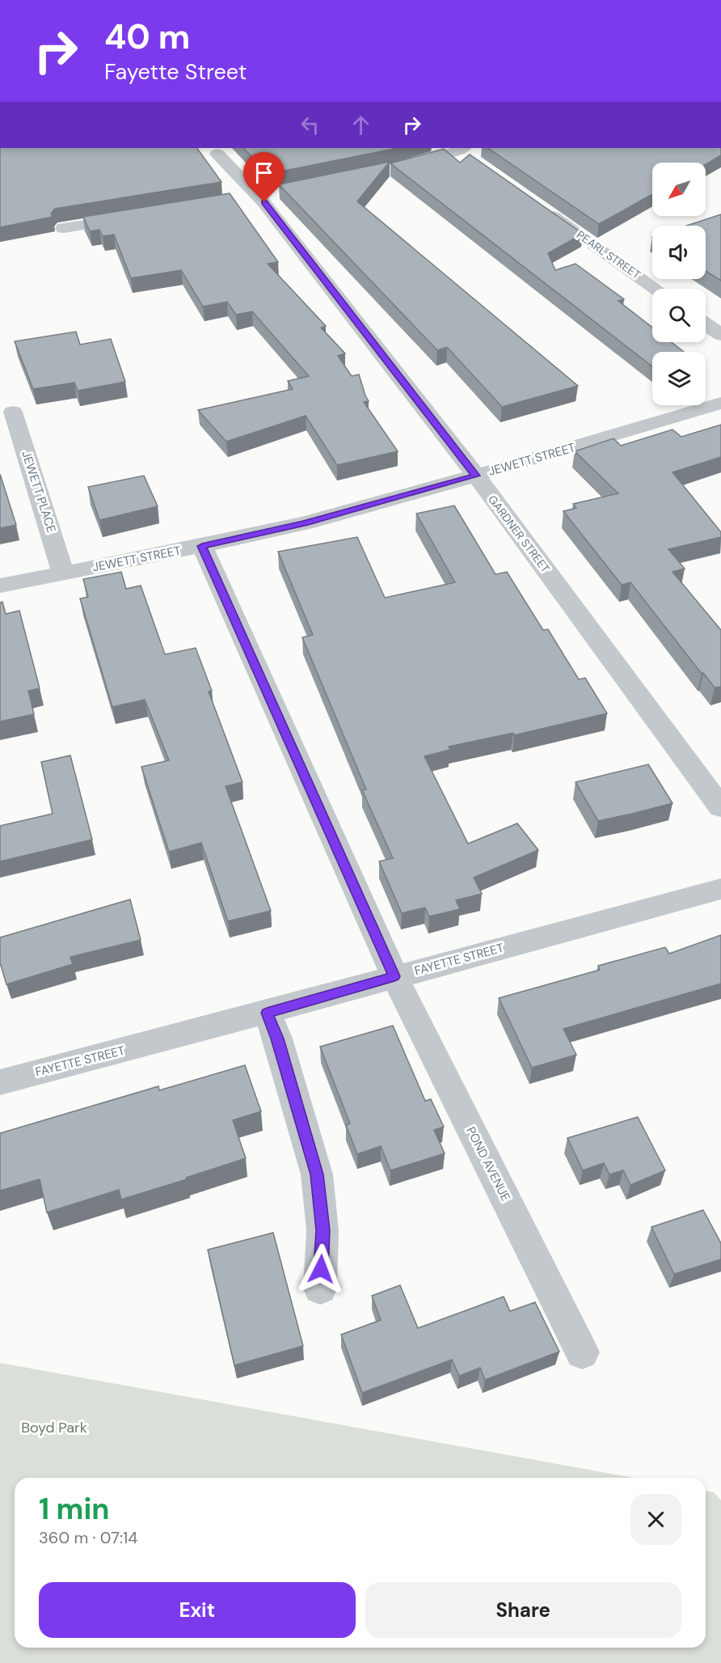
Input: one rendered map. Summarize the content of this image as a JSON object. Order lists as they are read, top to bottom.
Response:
{
  "streets": {
    "street": [
      "PEARL STREET",
      "JEWETT STREET",
      "JEWETT PLACE",
      "GARDNER STREET",
      "FAYETTE STREET",
      "POND AVENUE"
    ]
  },
  "crossings": [
    ["JEWETT STREET", "JEWETT PLACE"],
    ["JEWETT STREET", "GARDNER STREET"],
    ["JEWETT STREET", "POND AVENUE"],
    ["FAYETTE STREET", "POND AVENUE"]
  ],
  "parks": ["Boyd Park"],
  "north": "bottom left",
  "page": {
    "turn": ["40 m", "Fayette Street"],
    "heading": ["1 min", "360 m · 07:14"],
    "buttons": ["Exit", "Share"]
  }
}
